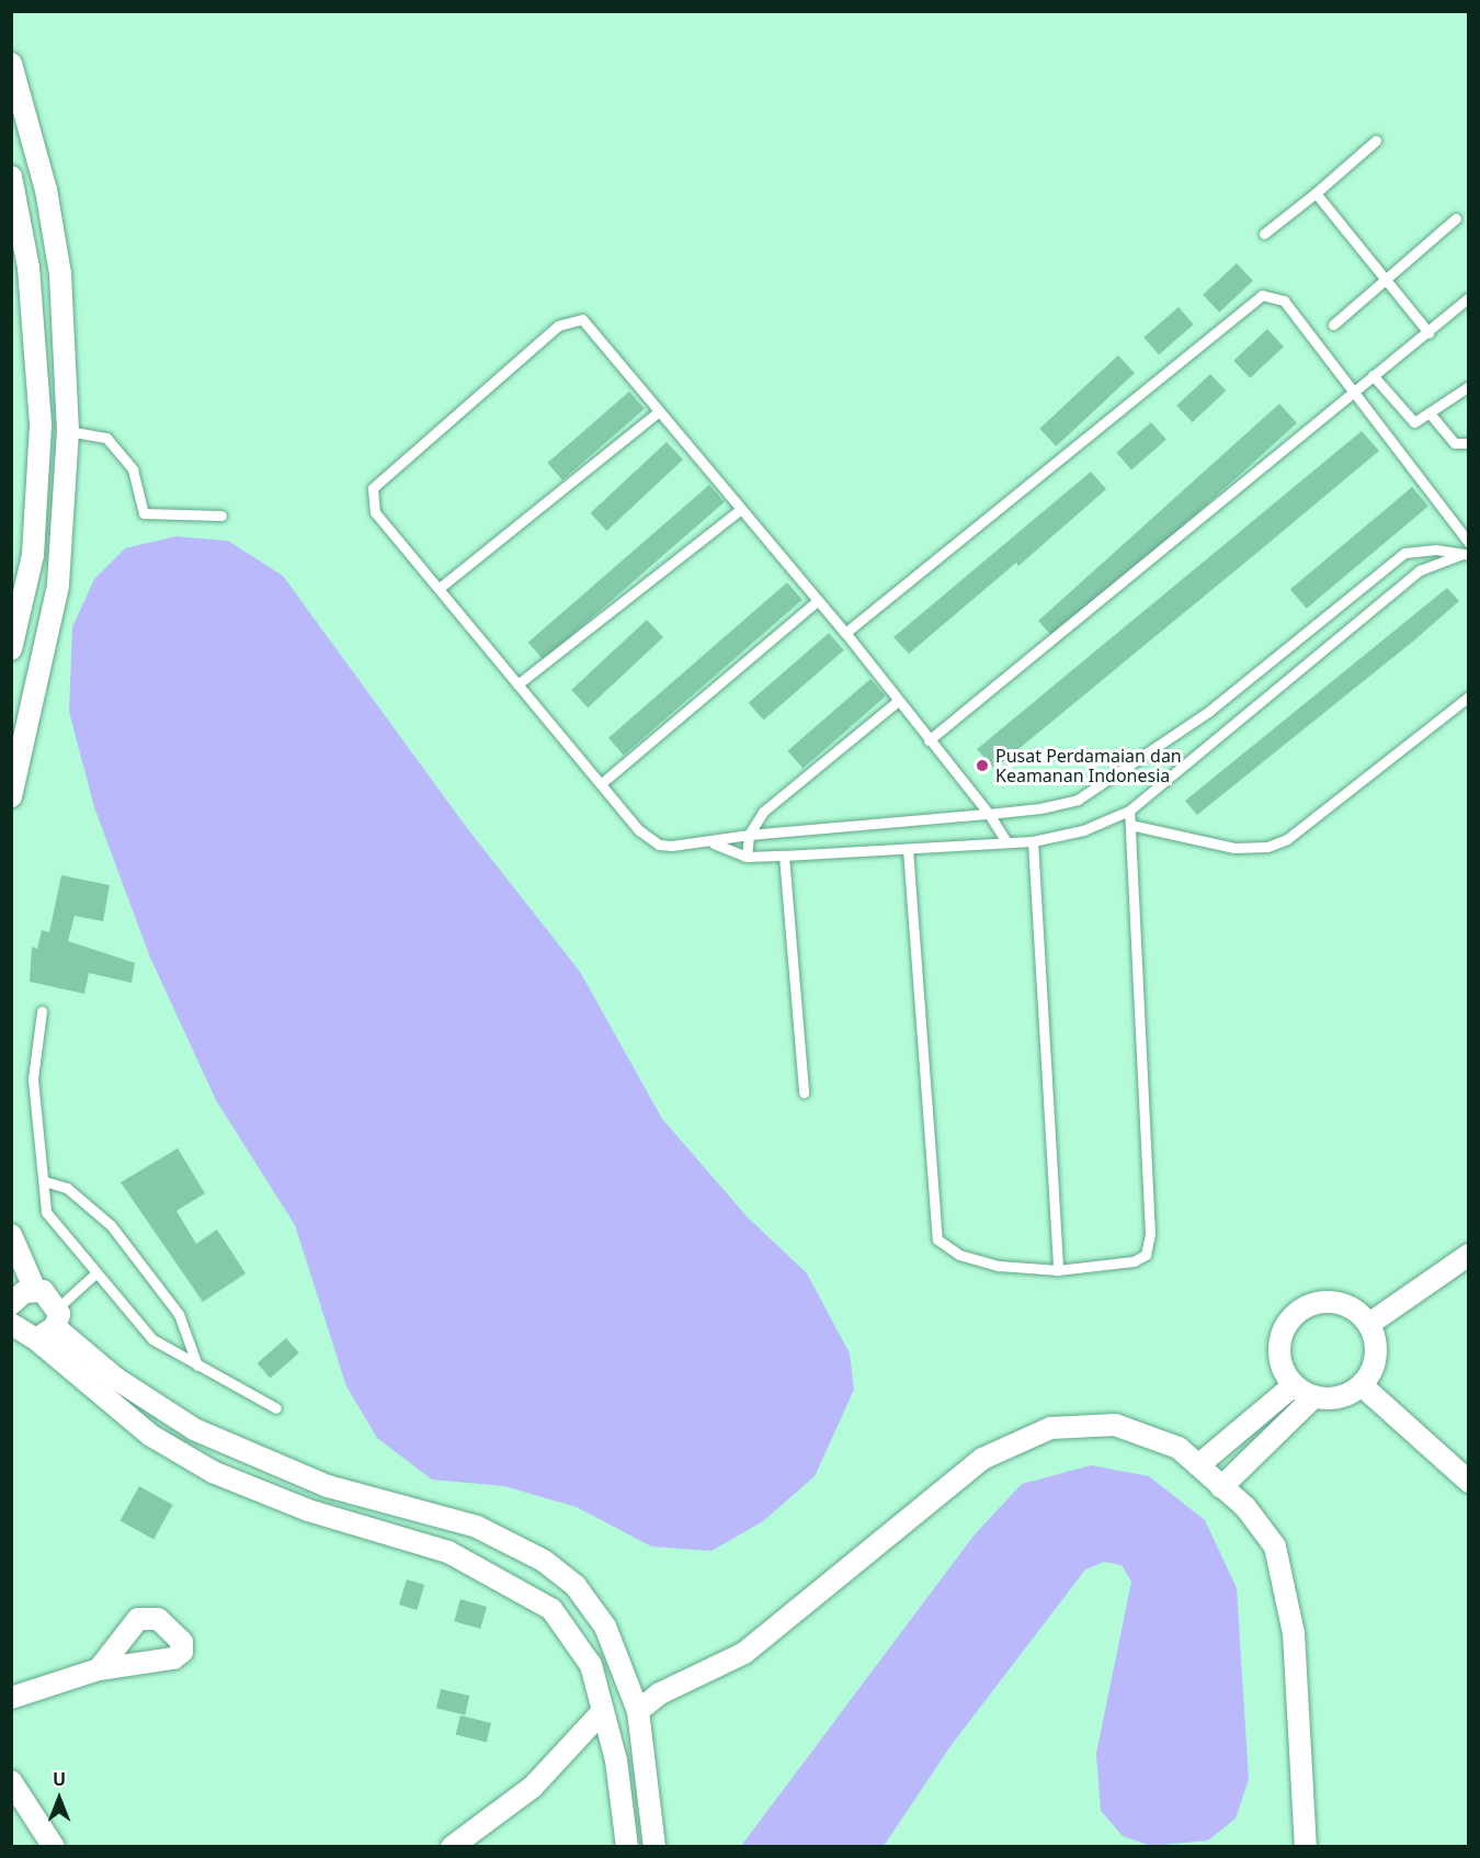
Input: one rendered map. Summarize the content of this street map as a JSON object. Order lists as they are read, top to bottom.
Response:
{
  "places": ["Pusat Perdamaian dan Keamanan Indonesia"],
  "north": "top"
}
